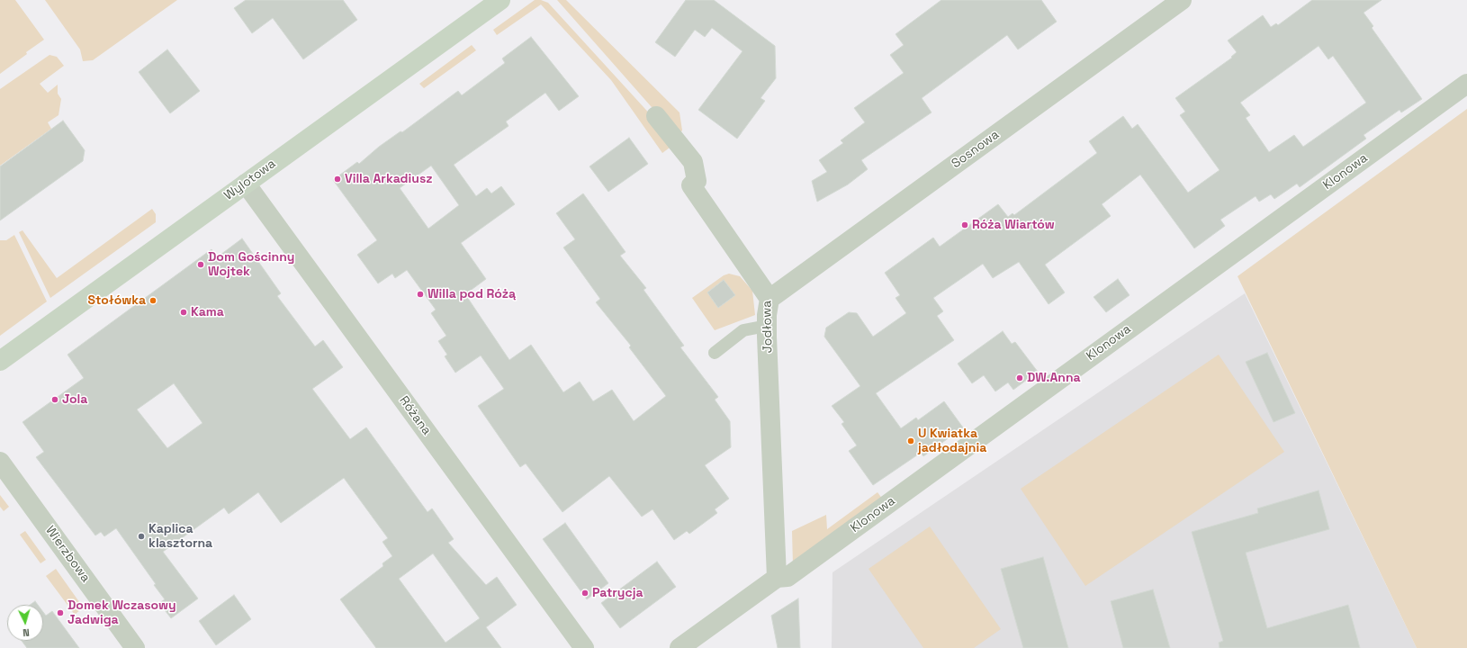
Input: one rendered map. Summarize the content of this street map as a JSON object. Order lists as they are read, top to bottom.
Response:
{
  "streets": {
    "street": [
      "Sosnowa",
      "Klonowa",
      "Wylotowa",
      "Jodłowa",
      "Różana",
      "Wierzbowa"
    ]
  },
  "crossings": [
    ["Sosnowa", "Jodłowa"],
    ["Klonowa", "Jodłowa"],
    ["Wylotowa", "Różana"]
  ],
  "places": [
    "Villa Arkadiusz",
    "Róża Wiartów",
    "Dom Gościnny Wojtek",
    "Willa pod Różą",
    "Stołówka",
    "Kama",
    "DW.Anna",
    "Jola",
    "U Kwiatka jadłodajnia",
    "Kaplica klasztorna",
    "Patrycja",
    "Domek Wczasowy Jadwiga"
  ],
  "north": "bottom"
}
